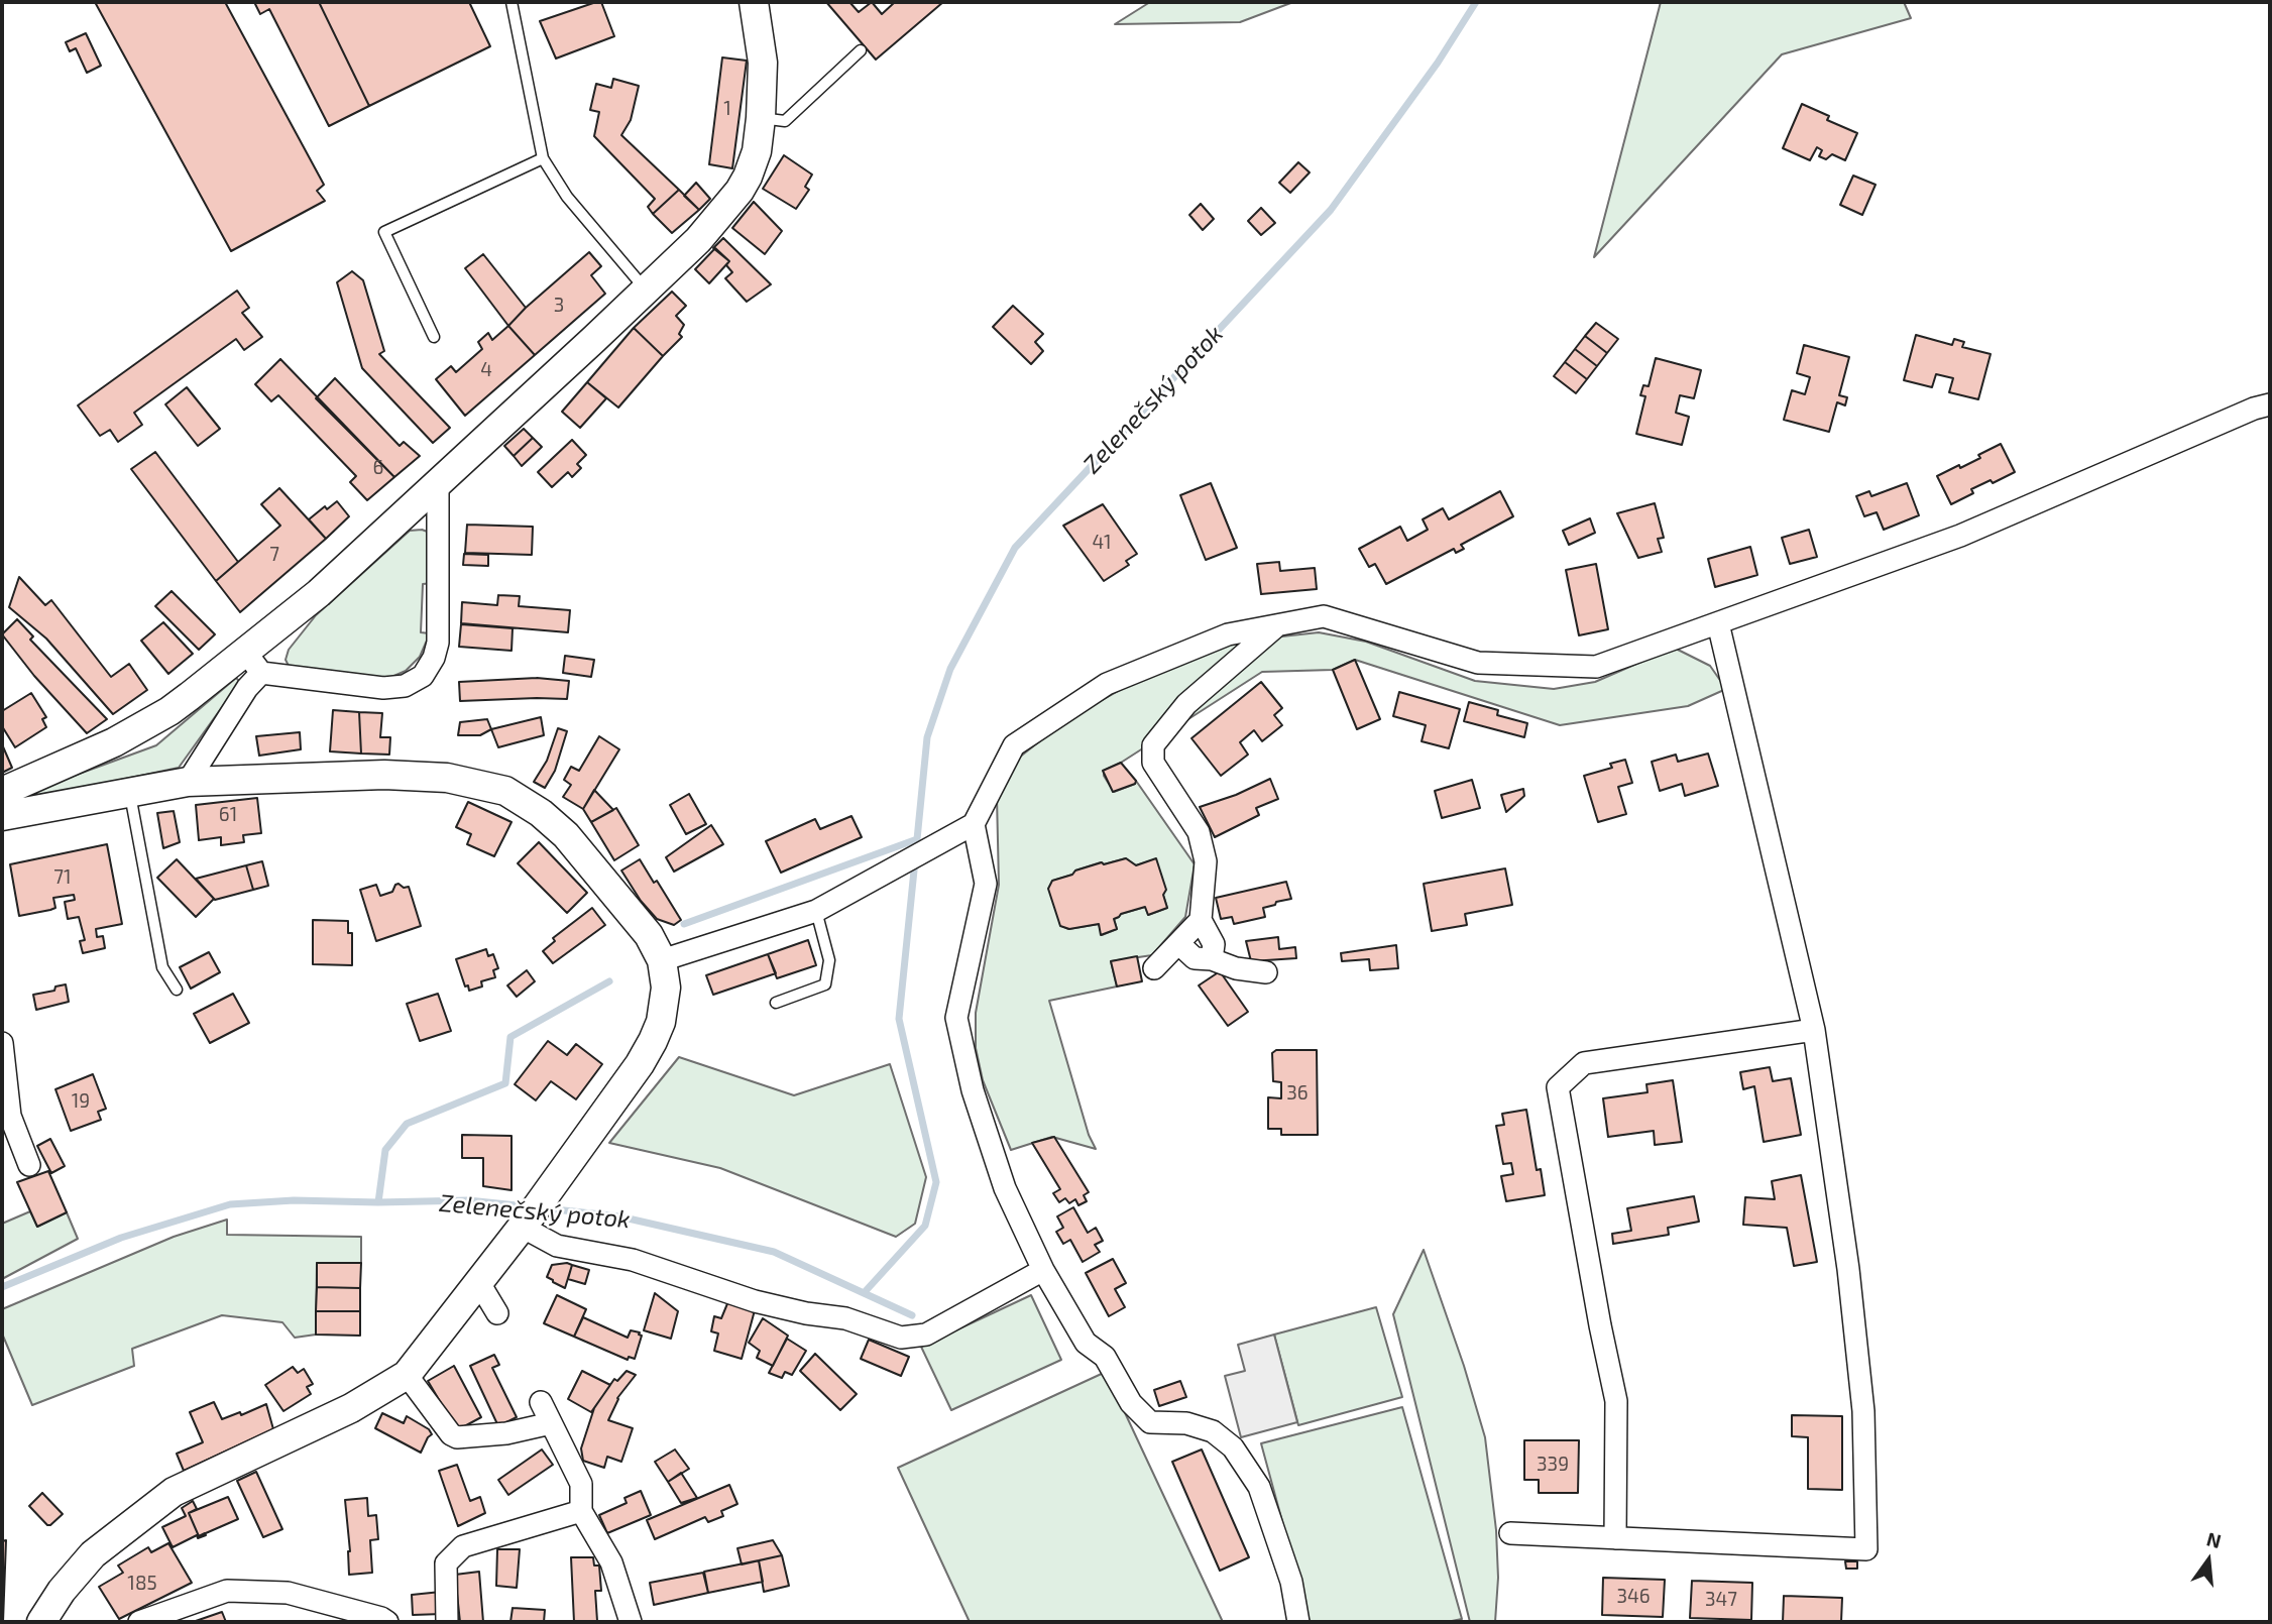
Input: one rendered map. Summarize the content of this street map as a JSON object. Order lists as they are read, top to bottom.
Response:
{
  "water": ["Zelenečský potok"],
  "house_numbers": [
    "1",
    "3",
    "4",
    "6",
    "41",
    "7",
    "61",
    "71",
    "36",
    "19",
    "339",
    "185",
    "346",
    "347"
  ],
  "north": "top"
}
